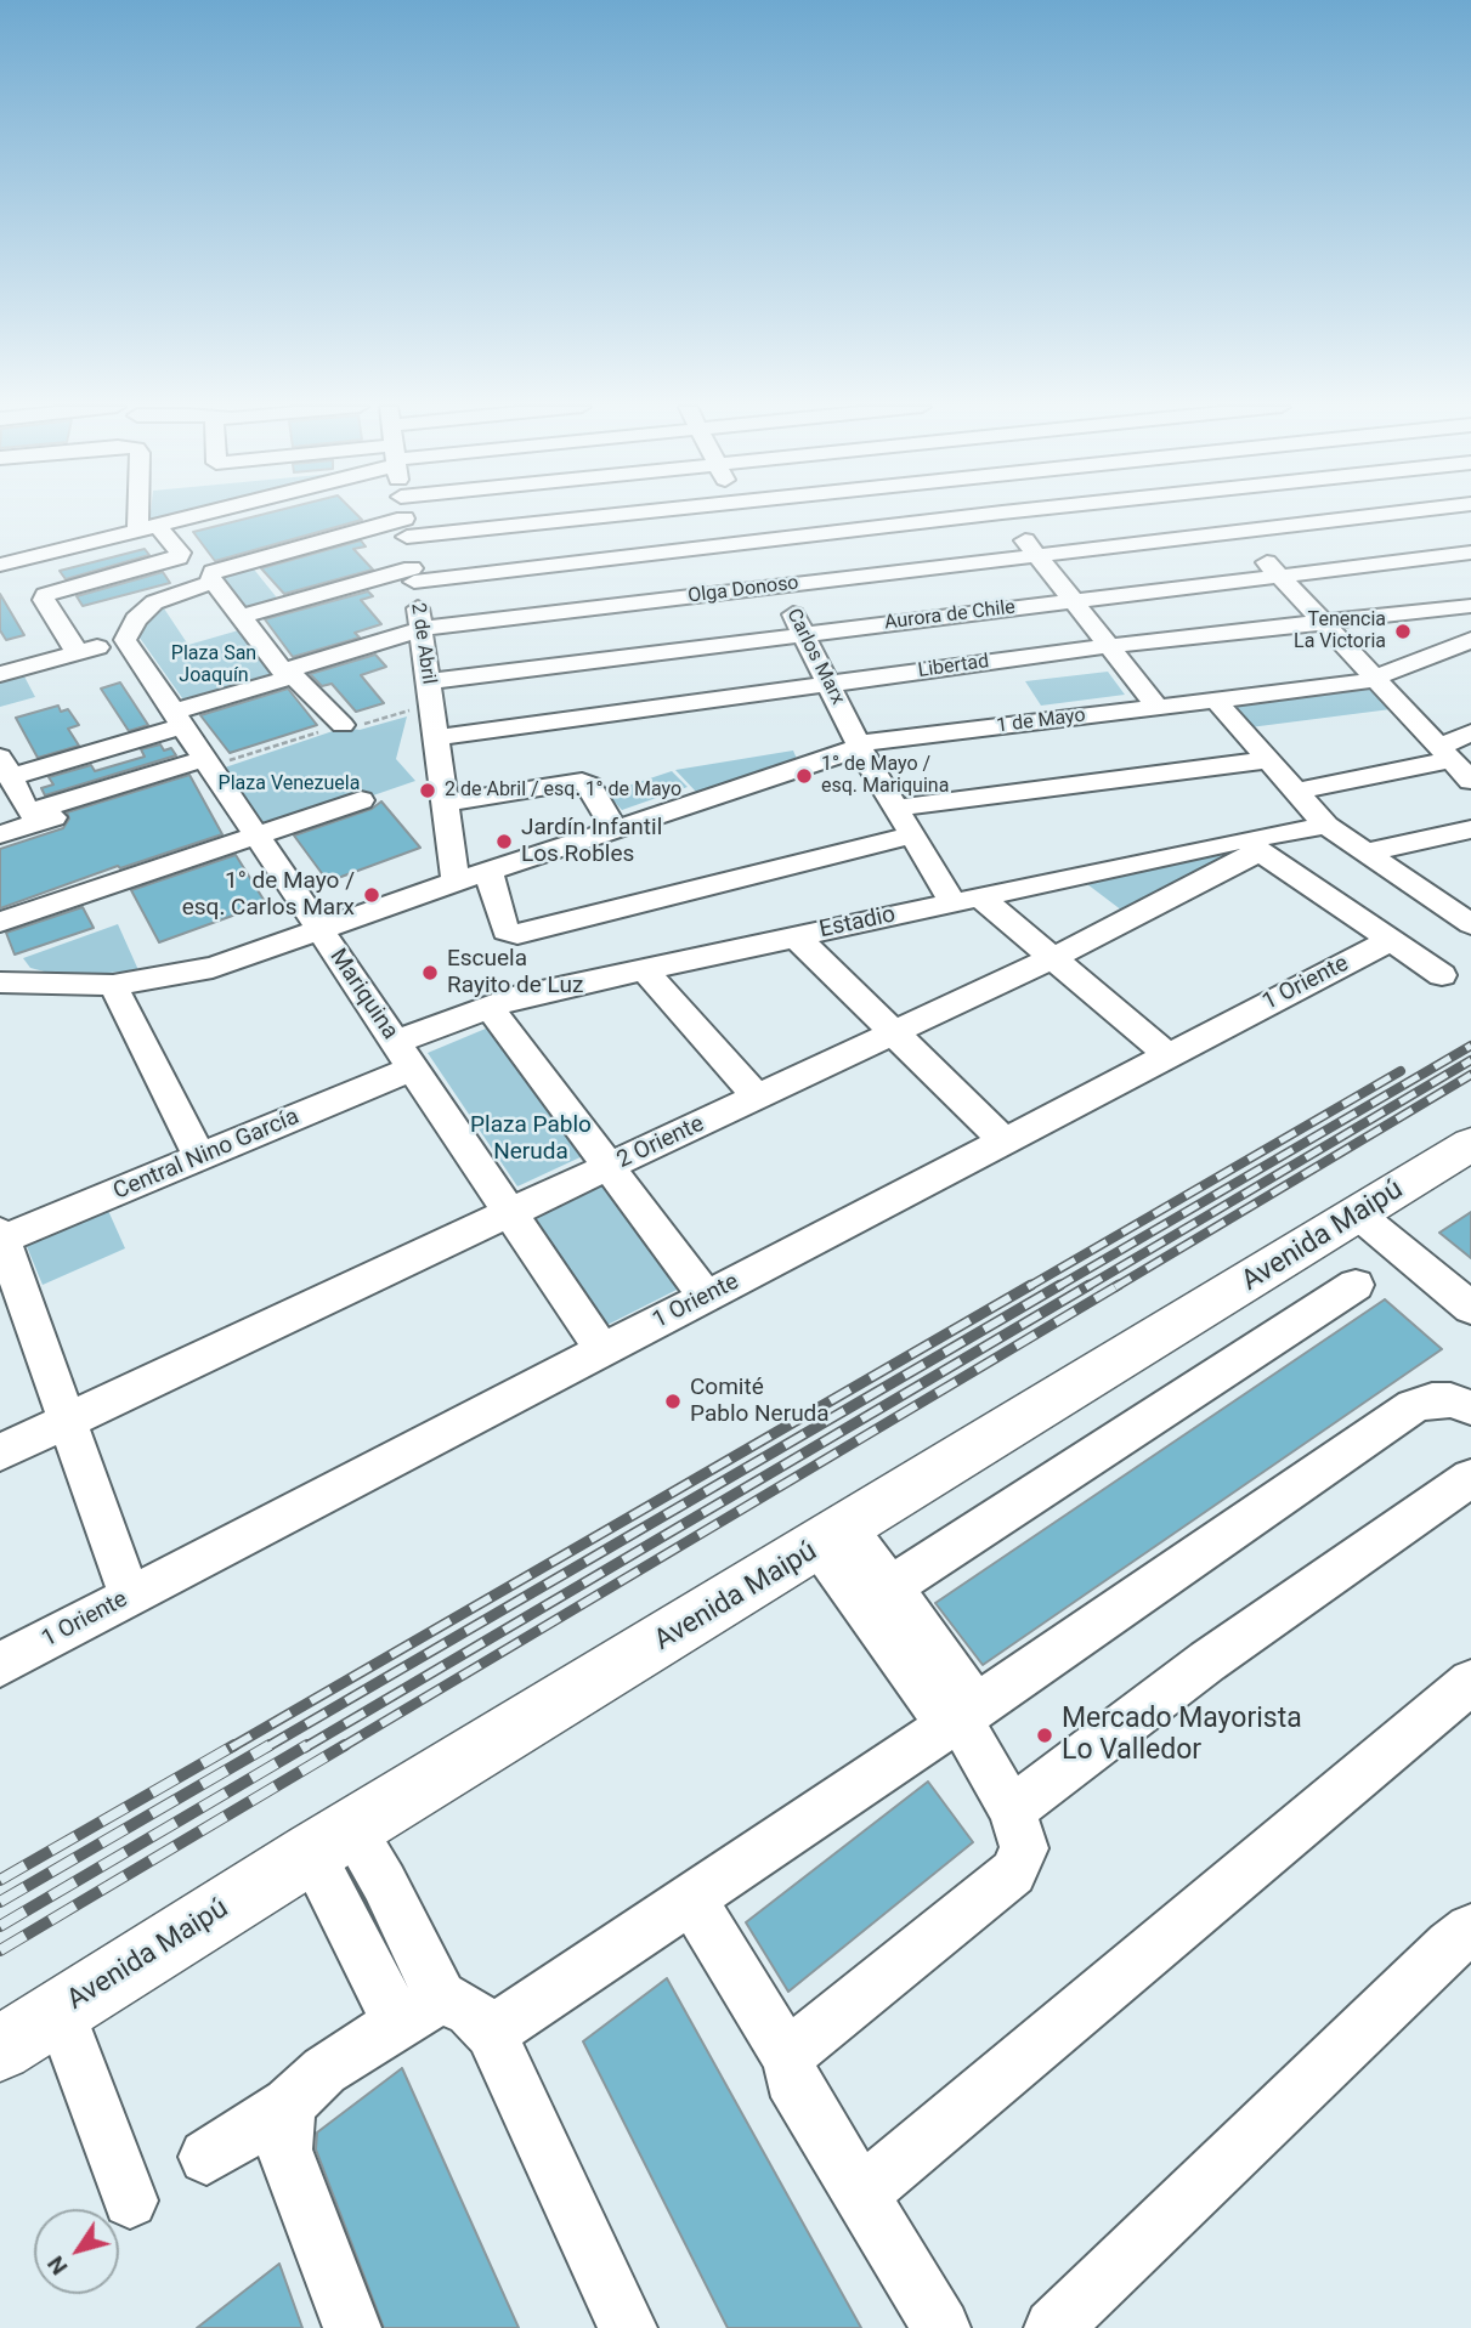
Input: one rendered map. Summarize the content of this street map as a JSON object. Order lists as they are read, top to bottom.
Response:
{
  "streets": {
    "main road": ["Avenida Maipú"],
    "street": [
      "Olga Donoso",
      "Aurora de Chile",
      "2 de Abril",
      "Carlos Marx",
      "Libertad",
      "1 de Mayo",
      "Estadio",
      "1 Oriente",
      "Mariquina",
      "2 Oriente",
      "Central Nino García"
    ]
  },
  "crossings": [
    ["Olga Donoso", "2 de Abril"],
    ["Olga Donoso", "Carlos Marx"],
    ["Olga Donoso", "Mariquina"],
    ["Aurora de Chile", "2 de Abril"],
    ["Aurora de Chile", "Carlos Marx"],
    ["2 de Abril", "Libertad"],
    ["2 de Abril", "1 de Mayo"],
    ["Carlos Marx", "Libertad"],
    ["Carlos Marx", "1 de Mayo"],
    ["Carlos Marx", "Estadio"],
    ["Carlos Marx", "1 Oriente"],
    ["Carlos Marx", "2 Oriente"],
    ["1 de Mayo", "Mariquina"],
    ["Estadio", "Mariquina"],
    ["Estadio", "2 Oriente"],
    ["Estadio", "Central Nino García"],
    ["1 Oriente", "Mariquina"],
    ["Mariquina", "2 Oriente"],
    ["Mariquina", "Central Nino García"]
  ],
  "parks": ["Plaza San Joaquín", "Plaza Venezuela", "Plaza Pablo Neruda"],
  "places": [
    "Tenencia La Victoria",
    "1° de Mayo / esq. Mariquina",
    "2 de Abril / esq. 1° de Mayo",
    "Jardín Infantil Los Robles",
    "1° de Mayo / esq. Carlos Marx",
    "Escuela Rayito de Luz",
    "Comité Pablo Neruda",
    "Mercado Mayorista Lo Valledor"
  ],
  "north": "bottom left"
}
